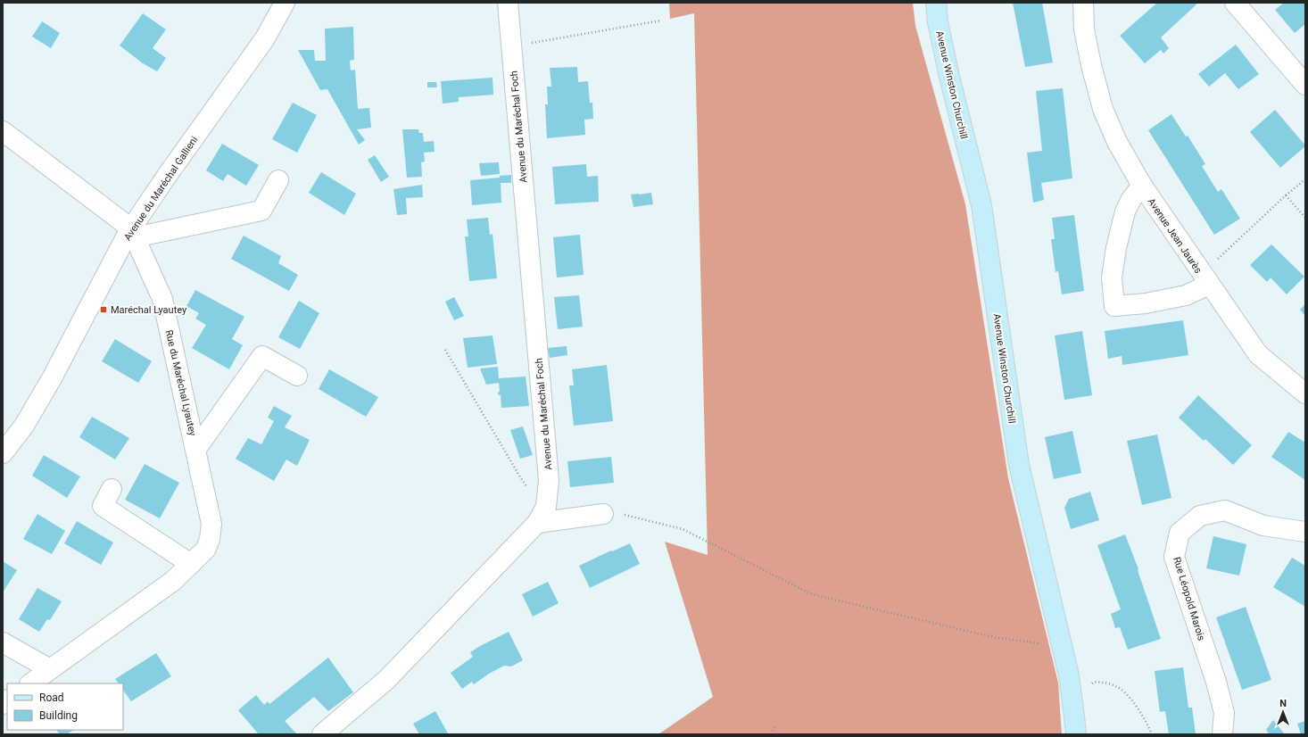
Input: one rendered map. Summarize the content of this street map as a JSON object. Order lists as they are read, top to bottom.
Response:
{
  "streets": {
    "main road": ["Avenue Winston Churchill"],
    "street": [
      "Avenue du Maréchal Foch",
      "Avenue du Maréchal Gallieni",
      "Avenue Jean Jaurès",
      "Rue du Maréchal Lyautey",
      "Rue Léopold Marois"
    ]
  },
  "crossings": [
    ["Avenue du Maréchal Gallieni", "Rue du Maréchal Lyautey"]
  ],
  "places": {
    "transit": ["Maréchal Lyautey"]
  },
  "legend": ["Road", "Building"],
  "north": "top"
}
